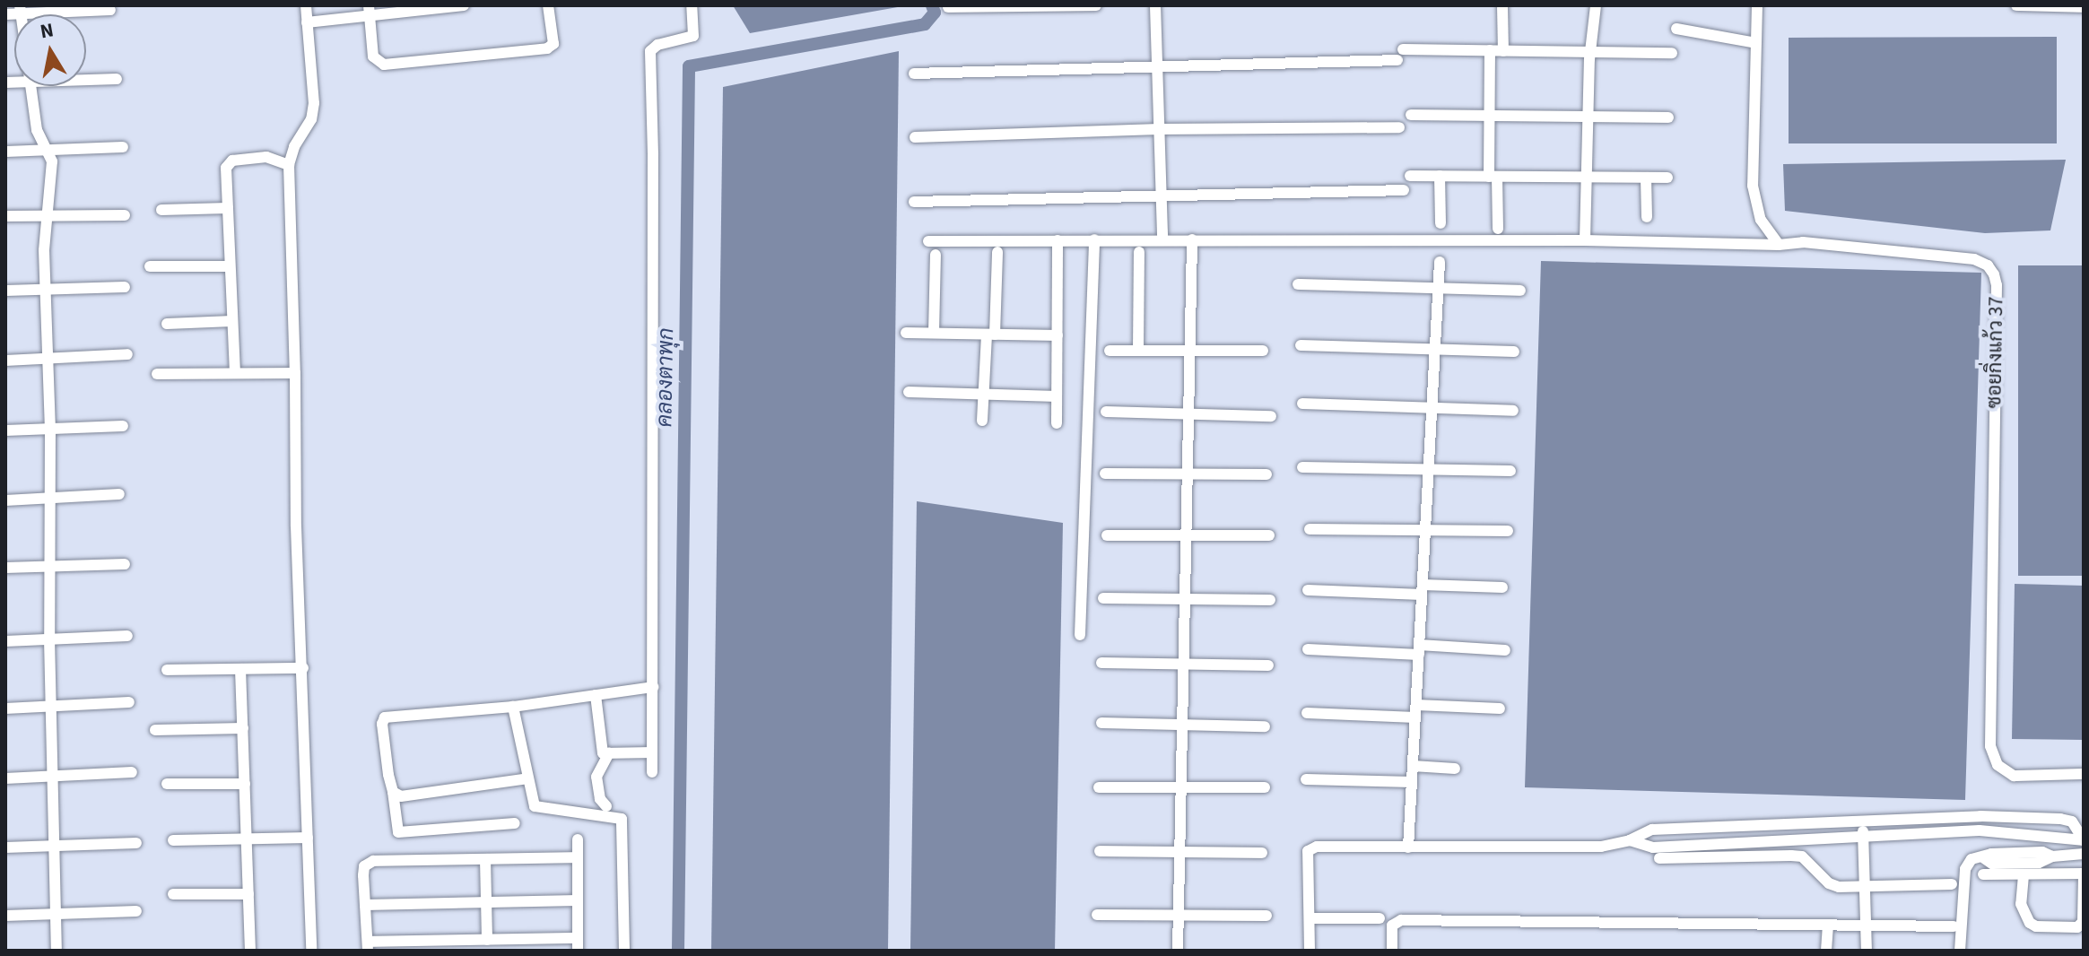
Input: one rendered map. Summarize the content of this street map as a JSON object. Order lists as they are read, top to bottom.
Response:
{
  "streets": {
    "street": ["ซอยกิ่งแก้ว 37"]
  },
  "water": ["คลองตาพุก"],
  "north": "top"
}
